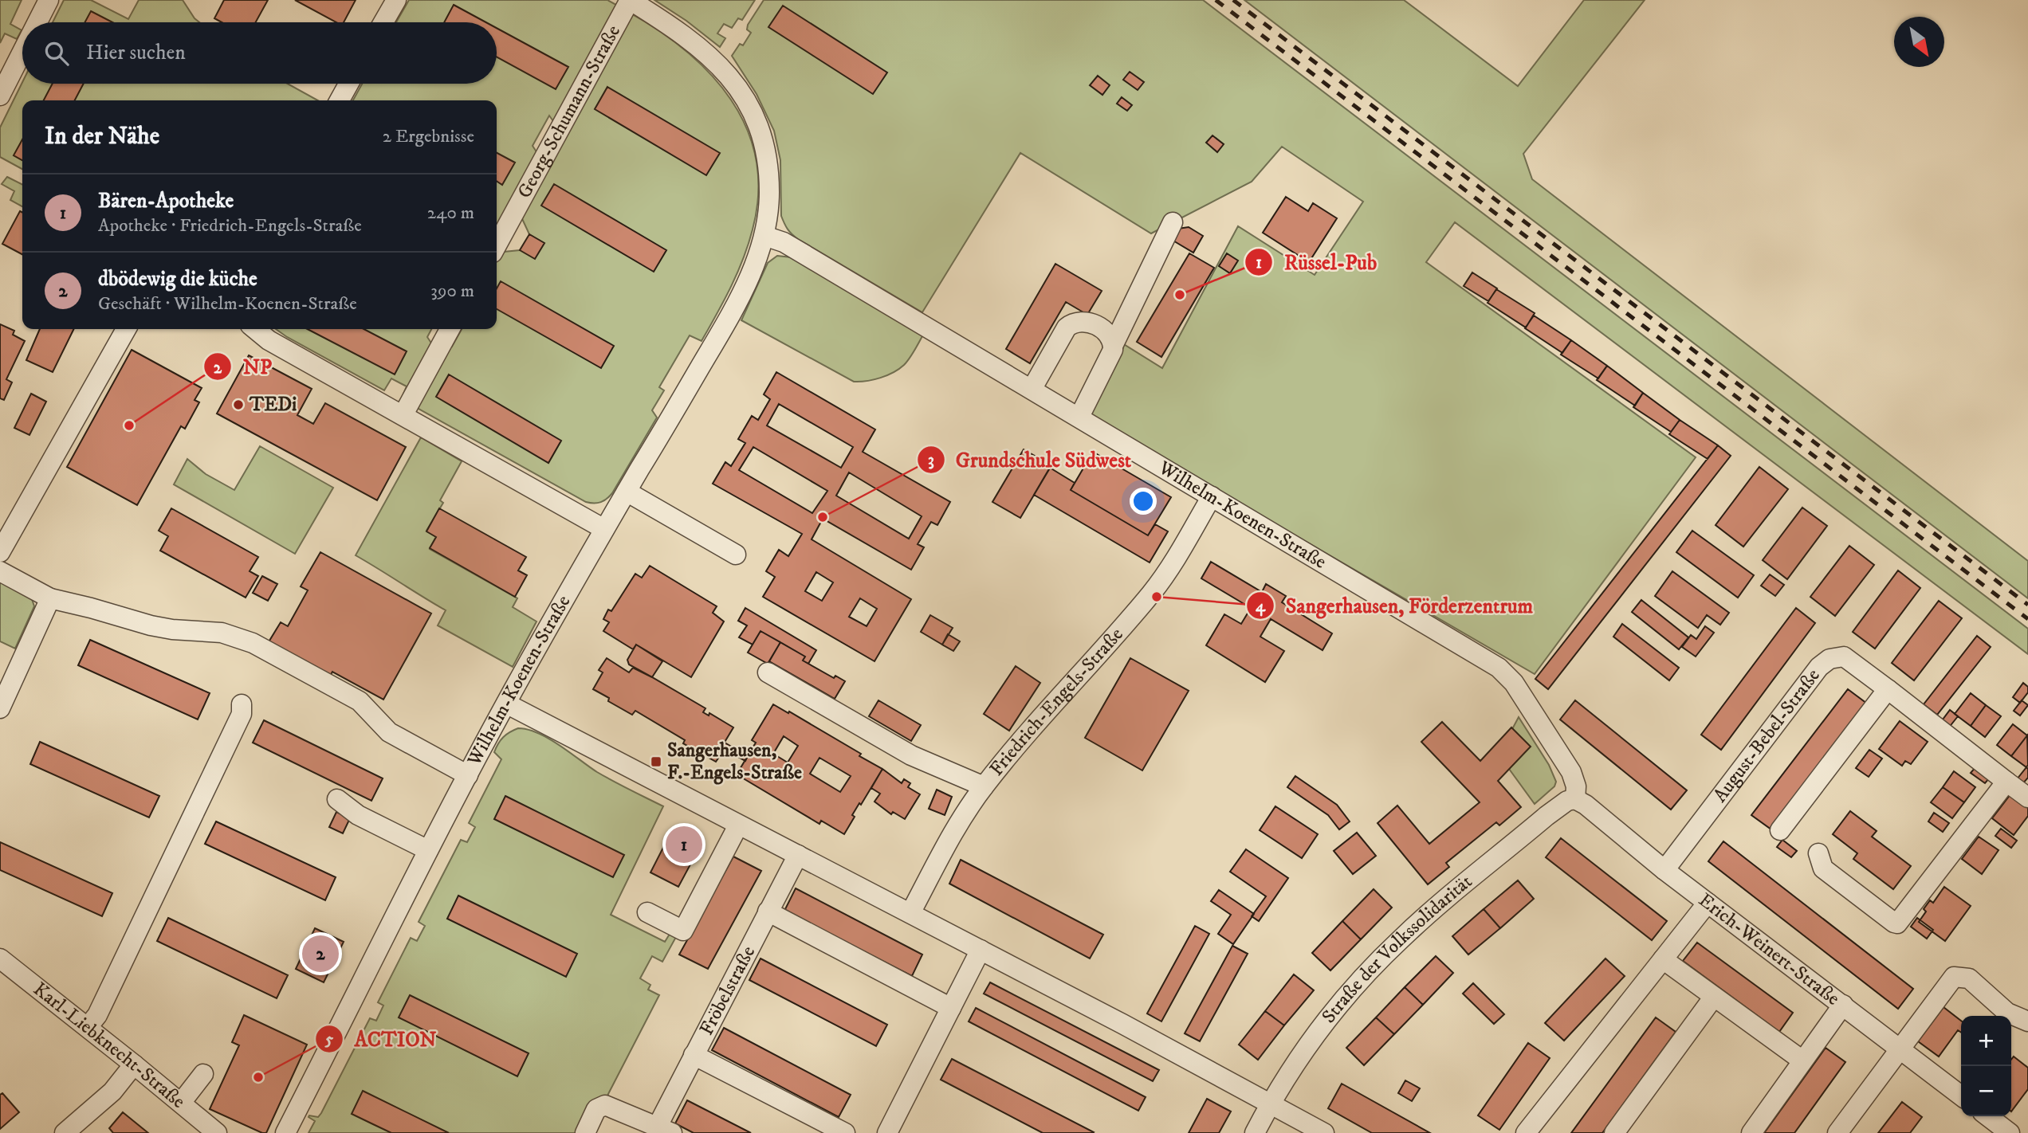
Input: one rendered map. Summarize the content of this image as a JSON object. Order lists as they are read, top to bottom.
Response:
{
  "streets": {
    "street": [
      "Georg-Schumann-Straße",
      "Wilhelm-Koenen-Straße",
      "Friedrich-Engels-Straße",
      "August-Bebel-Straße",
      "Erich-Weinert-Straße",
      "Straße der Volkssolidarität",
      "Fröbelstraße",
      "Karl-Liebknecht-Straße"
    ]
  },
  "crossings": [
    ["Georg-Schumann-Straße", "Wilhelm-Koenen-Straße"],
    ["Wilhelm-Koenen-Straße", "Friedrich-Engels-Straße"],
    ["Wilhelm-Koenen-Straße", "Erich-Weinert-Straße"],
    ["Wilhelm-Koenen-Straße", "Straße der Volkssolidarität"],
    ["August-Bebel-Straße", "Erich-Weinert-Straße"],
    ["Erich-Weinert-Straße", "Straße der Volkssolidarität"]
  ],
  "places": {
    "other": [
      "Rüssel-Pub",
      "TEDi",
      "NP",
      "Grundschule Südwest",
      "Sangerhausen, Förderzentrum",
      "ACTION"
    ],
    "transit": ["Sangerhausen, F.-Engels-Straße"]
  },
  "north": "bottom right",
  "page": {
    "search": "Hier suchen",
    "heading": ["In der Nähe", "2 Ergebnisse"],
    "list": [
      {
        "mark": "1",
        "name": "Bären-Apotheke",
        "note": "Apotheke · Friedrich-Engels-Straße",
        "value": "240 m"
      },
      {
        "mark": "2",
        "name": "dbödewig die küche",
        "note": "Geschäft · Wilhelm-Koenen-Straße",
        "value": "390 m"
      }
    ],
    "pins": ["1", "2"],
    "map_buttons": ["+", "−"]
  }
}
